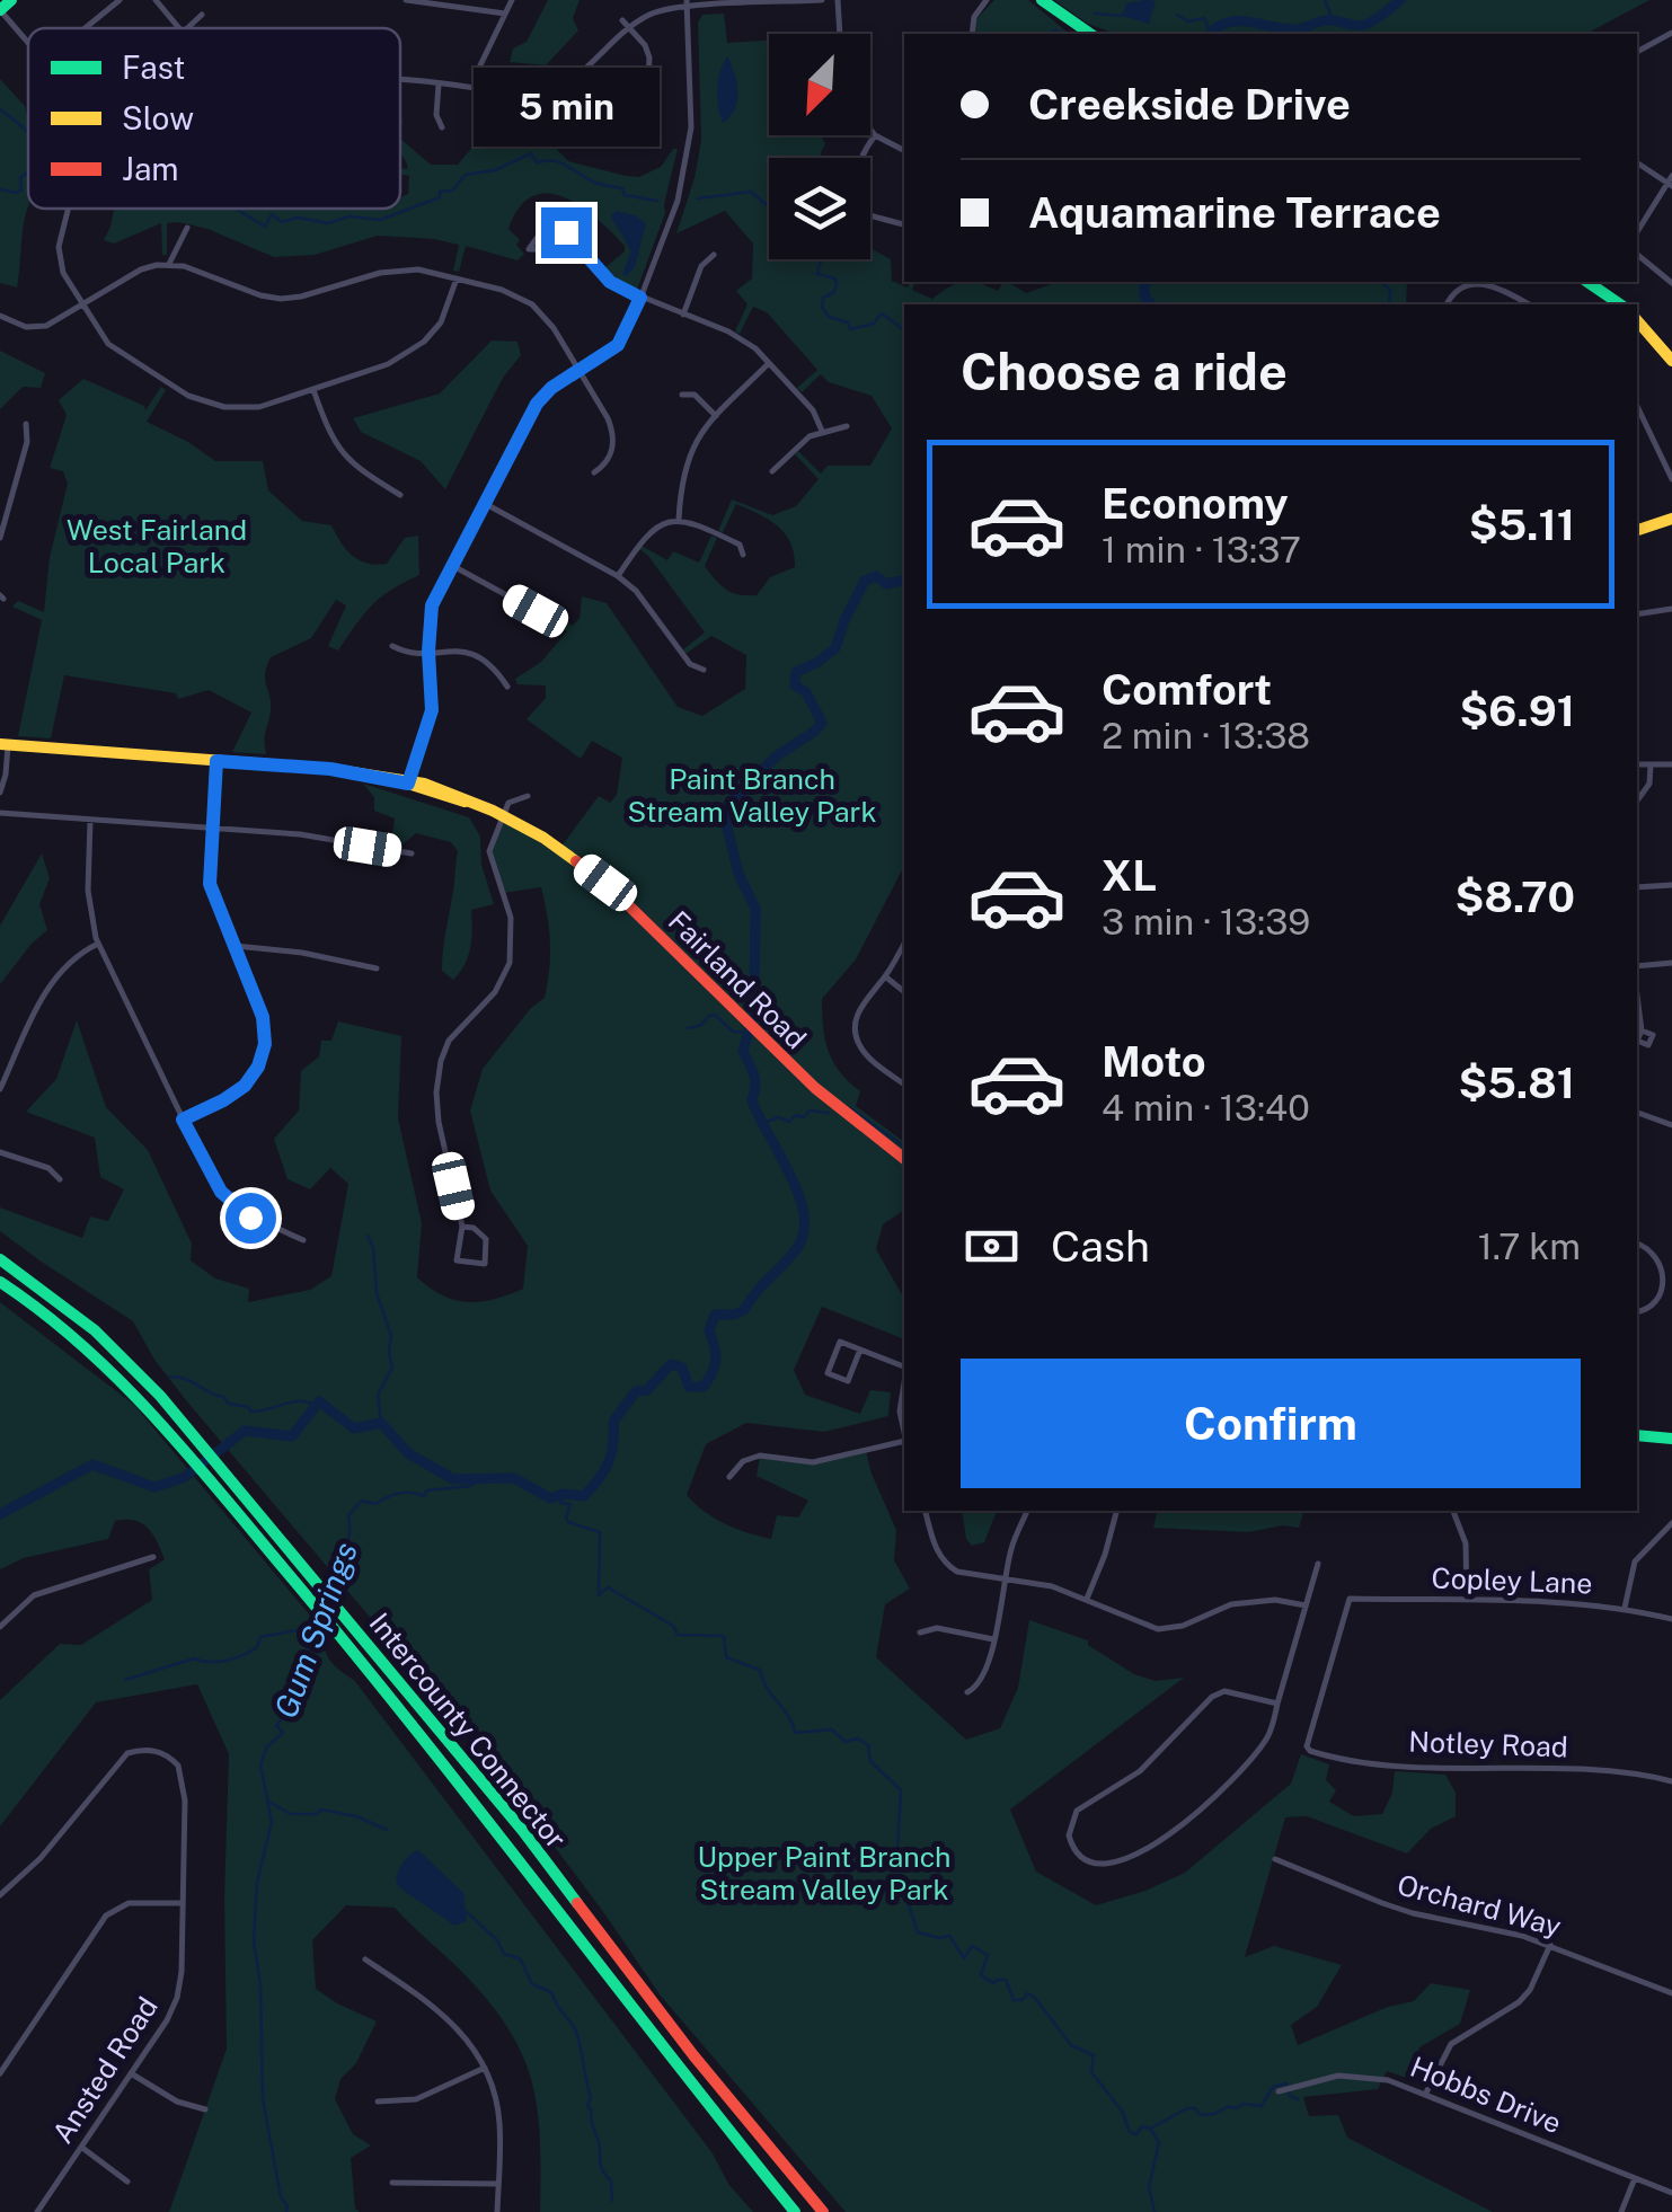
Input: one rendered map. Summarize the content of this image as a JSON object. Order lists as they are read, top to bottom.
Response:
{
  "streets": {
    "main road": ["Fairland Road", "Intercounty Connector"],
    "street": [
      "Copley Lane",
      "Notley Road",
      "Orchard Way",
      "Ansted Road",
      "Hobbs Drive"
    ]
  },
  "crossings": [
    ["Copley Lane", "Notley Road"]
  ],
  "water": ["Gum Springs"],
  "parks": ["West Fairland Local Park", "Paint Branch Stream Valley Park", "Upper Paint Branch Stream Valley Park"],
  "legend": ["Fast", "Slow", "Jam"],
  "north": "bottom left",
  "page": {
    "banner": ["Creekside Drive", "Aquamarine Terrace"],
    "bubble": "5 min",
    "heading": "Choose a ride",
    "list": [
      {
        "name": "Economy",
        "note": "1 min · 13:37",
        "value": "$5.11"
      },
      {
        "name": "Comfort",
        "note": "2 min · 13:38",
        "value": "$6.91"
      },
      {
        "name": "XL",
        "note": "3 min · 13:39",
        "value": "$8.70"
      },
      {
        "name": "Moto",
        "note": "4 min · 13:40",
        "value": "$5.81"
      }
    ],
    "pay": ["Cash", "1.7 km"],
    "buttons": "Confirm"
  }
}
